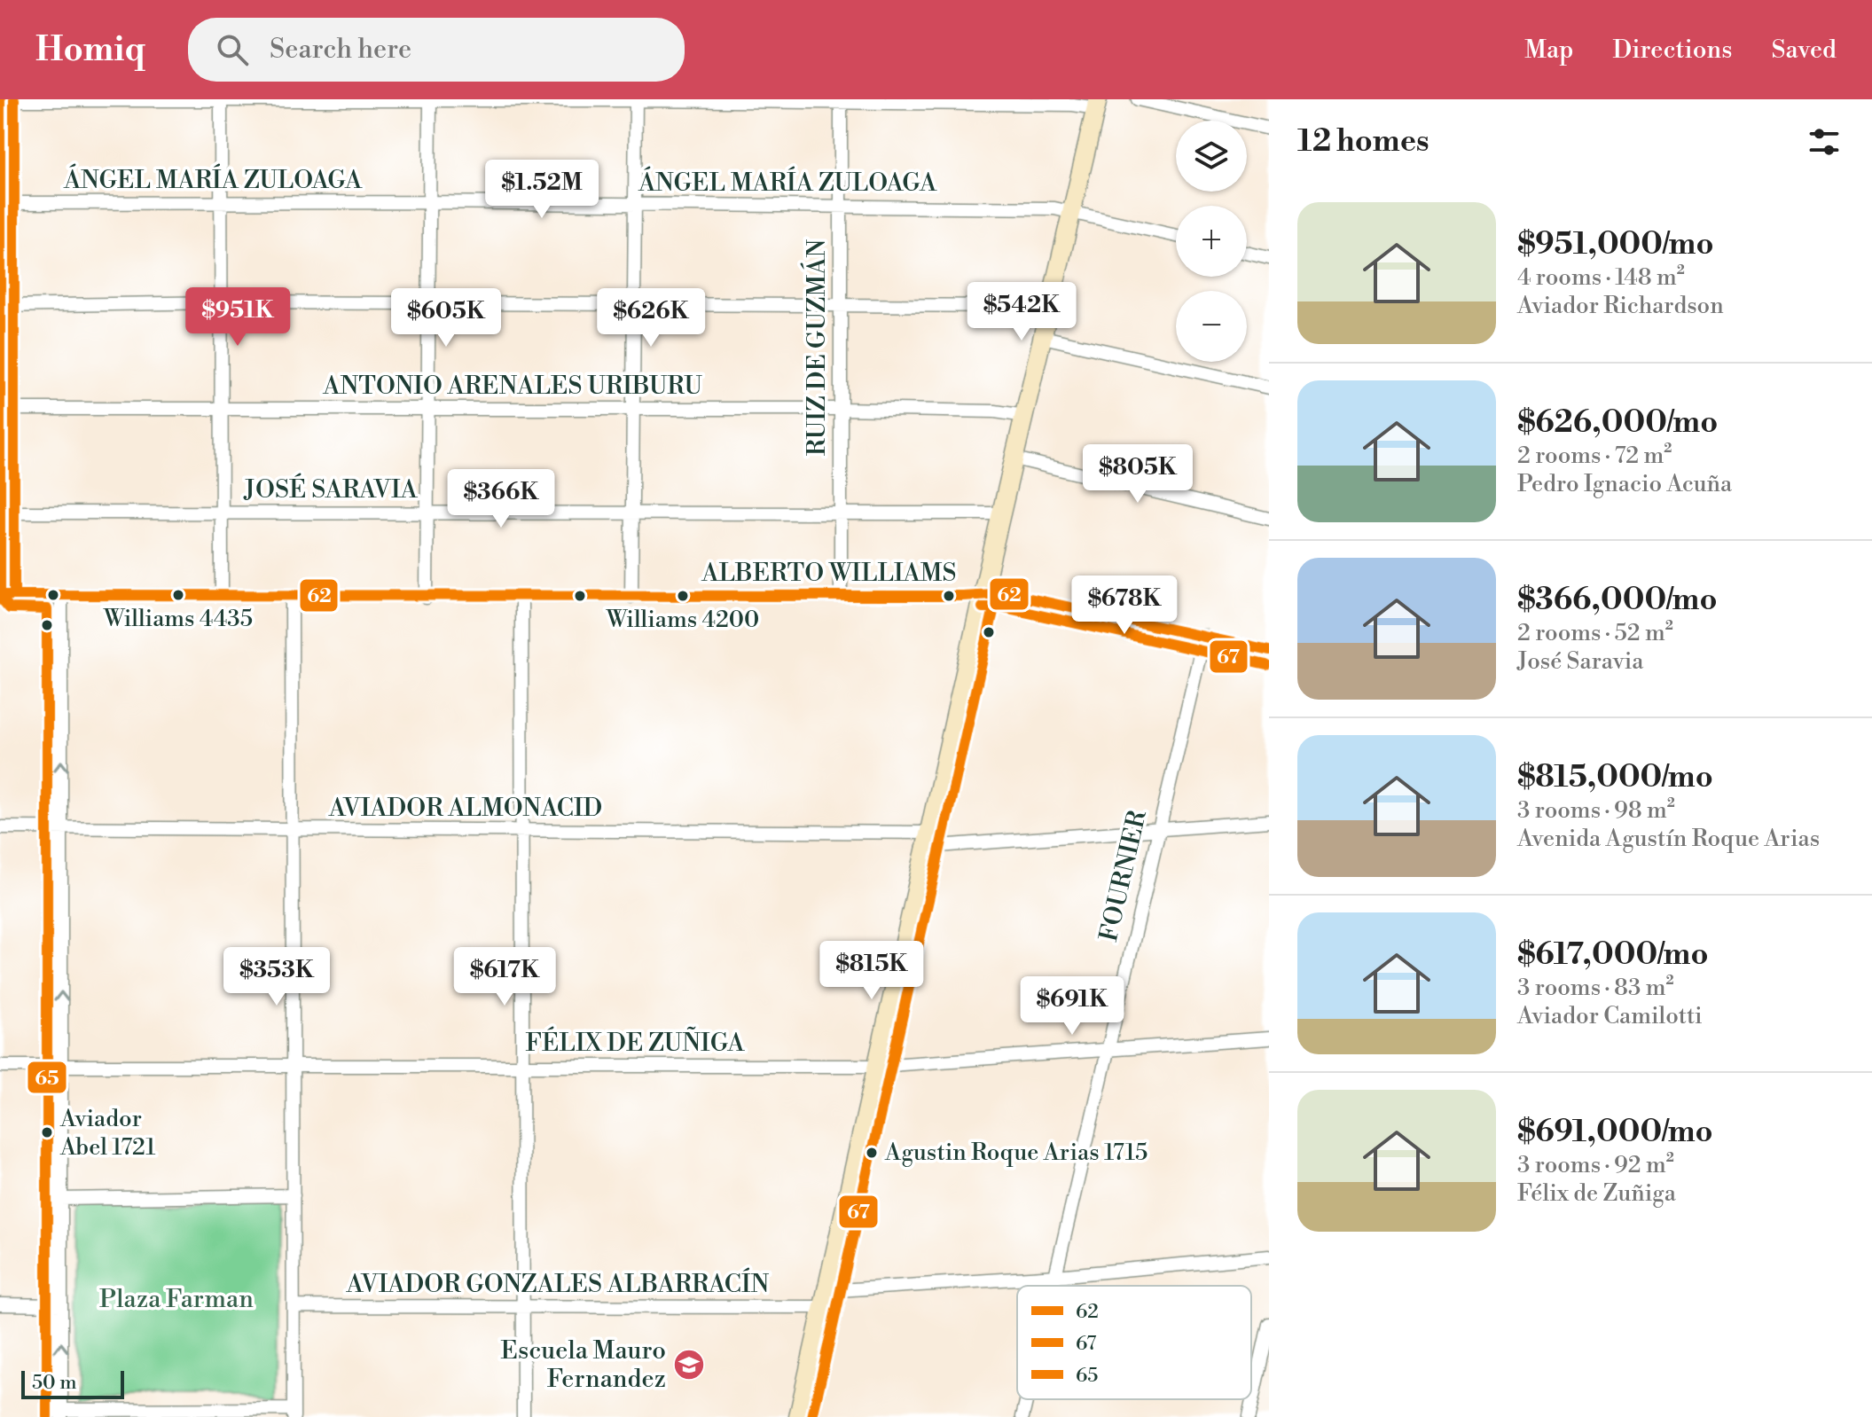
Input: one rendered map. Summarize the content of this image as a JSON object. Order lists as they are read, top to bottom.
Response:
{
  "streets": {
    "street": [
      "ÁNGEL MARÍA ZULOAGA",
      "RUIZ DE GUZMÁN",
      "ANTONIO ARENALES URIBURU",
      "JOSÉ SARAVIA",
      "ALBERTO WILLIAMS",
      "AVIADOR ALMONACID",
      "FOURNIER",
      "FÉLIX DE ZUÑIGA",
      "AVIADOR GONZALES ALBARRACÍN"
    ]
  },
  "crossings": [
    ["ÁNGEL MARÍA ZULOAGA", "RUIZ DE GUZMÁN"],
    ["RUIZ DE GUZMÁN", "ANTONIO ARENALES URIBURU"],
    ["RUIZ DE GUZMÁN", "JOSÉ SARAVIA"],
    ["RUIZ DE GUZMÁN", "ALBERTO WILLIAMS"],
    ["ALBERTO WILLIAMS", "FOURNIER"],
    ["AVIADOR ALMONACID", "FOURNIER"],
    ["FOURNIER", "FÉLIX DE ZUÑIGA"],
    ["FOURNIER", "AVIADOR GONZALES ALBARRACÍN"]
  ],
  "parks": ["Plaza Farman"],
  "places": {
    "other": [
      "Williams 4435",
      "Williams 4200",
      "Aviador Abel 1721",
      "Agustin Roque Arias 1715"
    ],
    "school or university": ["Escuela Mauro Fernandez"]
  },
  "lines": ["transit line 62", "transit line 65", "transit line 67"],
  "legend": ["62", "67", "65"],
  "scale_bar": "50 m",
  "page": {
    "header": "Homiq",
    "search": "Search here",
    "nav": ["Map", "Directions", "Saved"],
    "heading": "12 homes",
    "map_buttons": ["+", "−"],
    "price": [
      "$1.52M",
      "$542K",
      "$951K",
      "$605K",
      "$626K",
      "$805K",
      "$366K",
      "$678K",
      "$815K",
      "$353K",
      "$617K",
      "$691K"
    ],
    "list": [
      {
        "name": "$951,000/mo",
        "note": "4 rooms · 148 m² · Aviador Richardson"
      },
      {
        "name": "$626,000/mo",
        "note": "2 rooms · 72 m² · Pedro Ignacio Acuña"
      },
      {
        "name": "$366,000/mo",
        "note": "2 rooms · 52 m² · José Saravia"
      },
      {
        "name": "$815,000/mo",
        "note": "3 rooms · 98 m² · Avenida Agustín Roque Arias"
      },
      {
        "name": "$617,000/mo",
        "note": "3 rooms · 83 m² · Aviador Camilotti"
      },
      {
        "name": "$691,000/mo",
        "note": "3 rooms · 92 m² · Félix de Zuñiga"
      }
    ],
    "scale": "50 m"
  }
}
